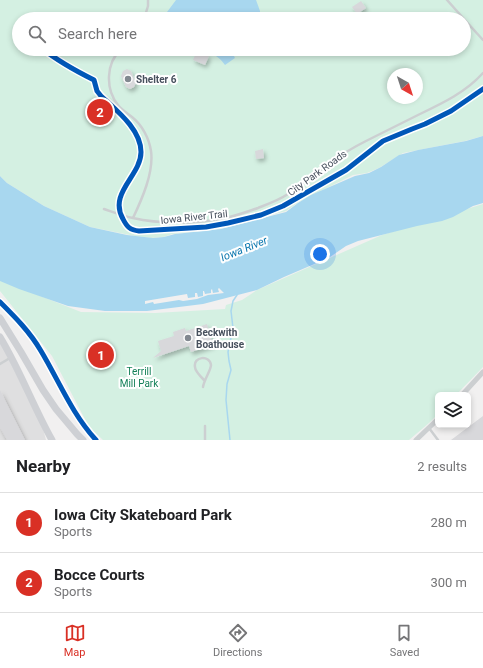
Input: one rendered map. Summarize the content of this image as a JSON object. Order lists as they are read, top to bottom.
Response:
{
  "streets": {
    "lane": ["City Park Roads"],
    "cycle path": ["Iowa River Trail"]
  },
  "water": ["Iowa River"],
  "parks": ["Terrill Mill Park"],
  "places": ["Shelter 6", "Beckwith Boathouse"],
  "north": "bottom right",
  "page": {
    "search": "Search here",
    "pins": ["2", "1"],
    "heading": ["Nearby", "2 results"],
    "list": [
      {
        "mark": "1",
        "name": "Iowa City Skateboard Park",
        "note": "Sports",
        "value": "280 m"
      },
      {
        "mark": "2",
        "name": "Bocce Courts",
        "note": "Sports",
        "value": "300 m"
      }
    ],
    "nav": ["Map", "Directions", "Saved"]
  }
}
